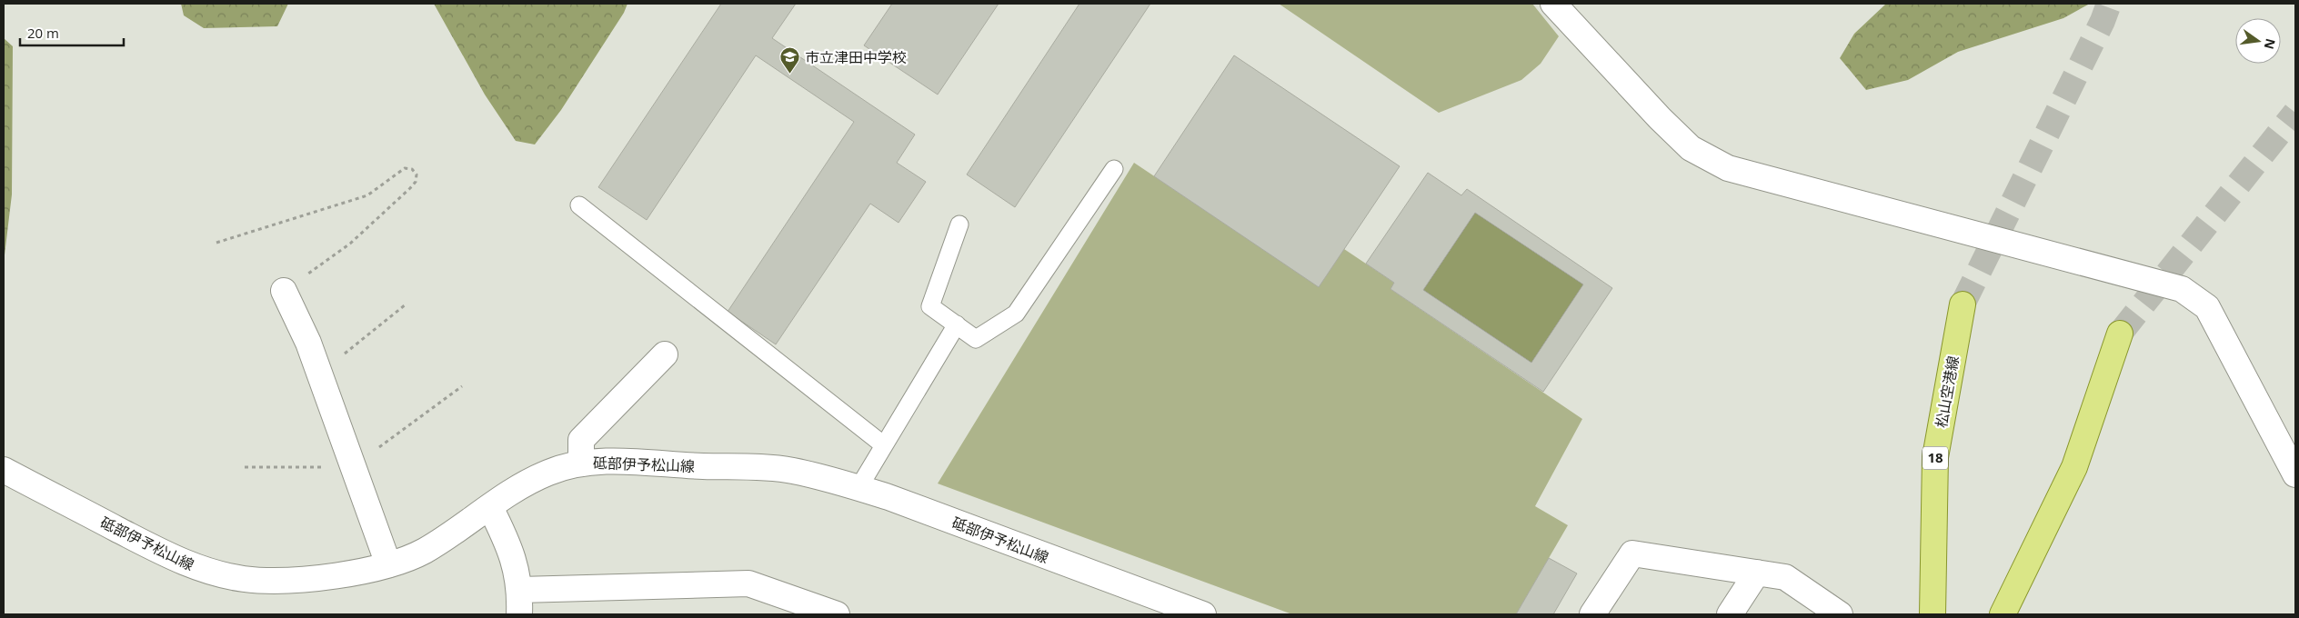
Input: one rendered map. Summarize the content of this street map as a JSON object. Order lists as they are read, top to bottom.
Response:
{
  "streets": {
    "main road": ["松山空港線", "18"],
    "street": ["砥部伊予松山線"]
  },
  "places": {
    "school or university": ["市立津田中学校"]
  },
  "scale_bar": "20 m",
  "north": "right"
}
